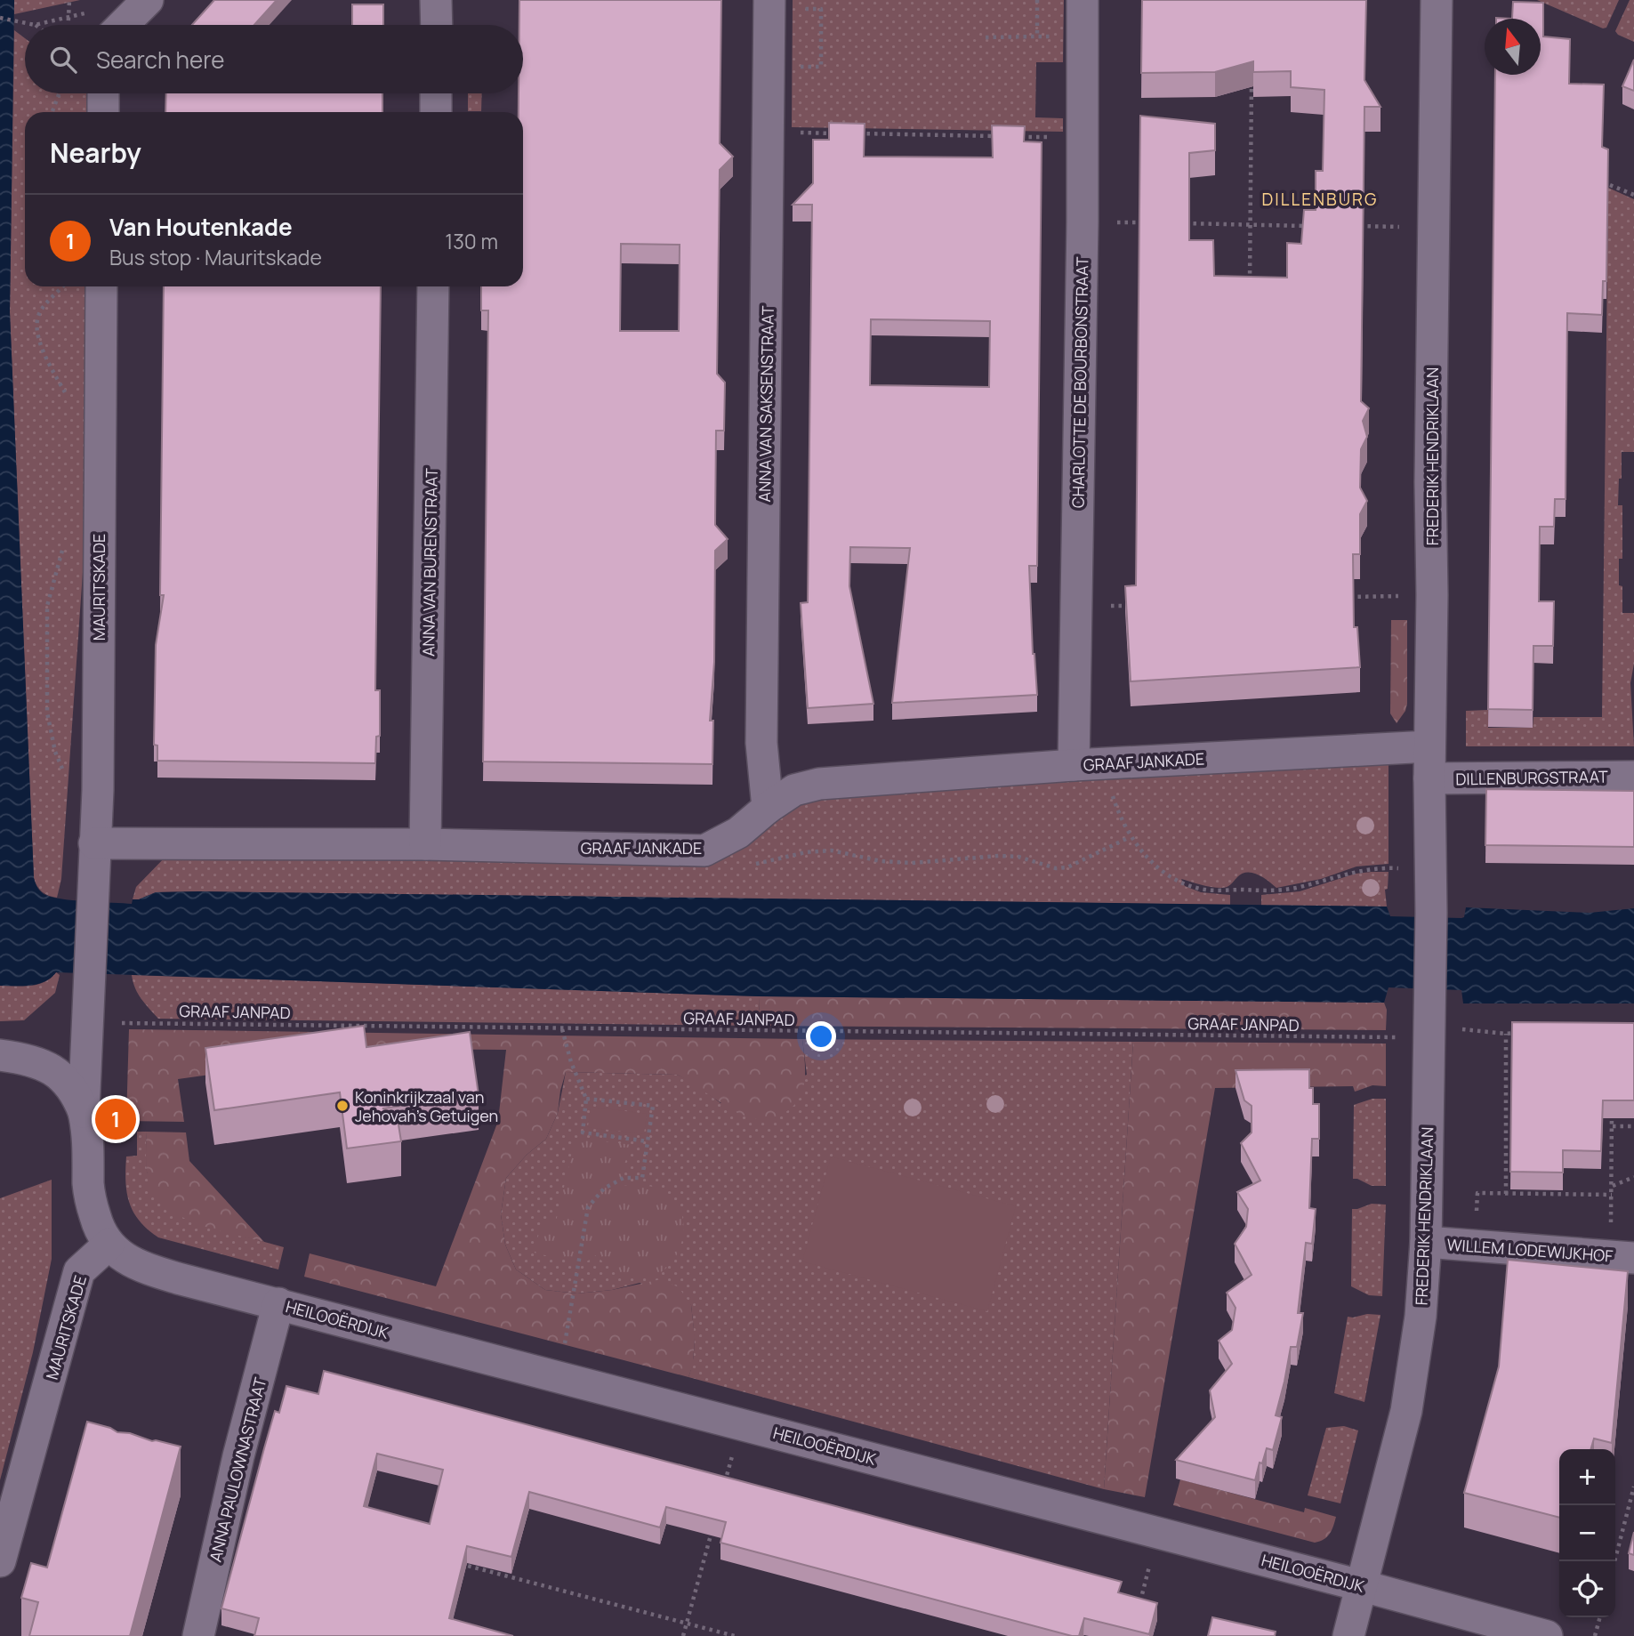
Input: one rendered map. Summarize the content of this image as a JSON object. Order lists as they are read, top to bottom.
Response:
{
  "streets": {
    "street": [
      "CHARLOTTE DE BOURBONSTRAAT",
      "ANNA VAN SAKSENSTRAAT",
      "FREDERIK HENDRIKLAAN",
      "ANNA VAN BURENSTRAAT",
      "MAURITSKADE",
      "GRAAF JANKADE",
      "DILLENBURGSTRAAT",
      "WILLEM LODEWIJKHOF",
      "HEILOOËRDIJK",
      "ANNA PAULOWNASTRAAT"
    ],
    "path": ["GRAAF JANPAD"]
  },
  "crossings": [
    ["CHARLOTTE DE BOURBONSTRAAT", "GRAAF JANKADE"],
    ["ANNA VAN SAKSENSTRAAT", "GRAAF JANKADE"],
    ["FREDERIK HENDRIKLAAN", "GRAAF JANKADE"],
    ["FREDERIK HENDRIKLAAN", "DILLENBURGSTRAAT"],
    ["FREDERIK HENDRIKLAAN", "GRAAF JANPAD"],
    ["FREDERIK HENDRIKLAAN", "WILLEM LODEWIJKHOF"],
    ["FREDERIK HENDRIKLAAN", "HEILOOËRDIJK"],
    ["ANNA VAN BURENSTRAAT", "GRAAF JANKADE"],
    ["MAURITSKADE", "GRAAF JANKADE"],
    ["MAURITSKADE", "GRAAF JANPAD"],
    ["MAURITSKADE", "HEILOOËRDIJK"],
    ["HEILOOËRDIJK", "ANNA PAULOWNASTRAAT"]
  ],
  "districts": ["DILLENBURG"],
  "places": ["Koninkrijkzaal van Jehovah's Getuigen"],
  "north": "top",
  "page": {
    "search": "Search here",
    "heading": "Nearby",
    "list": [
      {
        "mark": "1",
        "name": "Van Houtenkade",
        "note": "Bus stop · Mauritskade",
        "value": "130 m"
      }
    ],
    "pins": "1",
    "map_buttons": ["+", "−"]
  }
}
